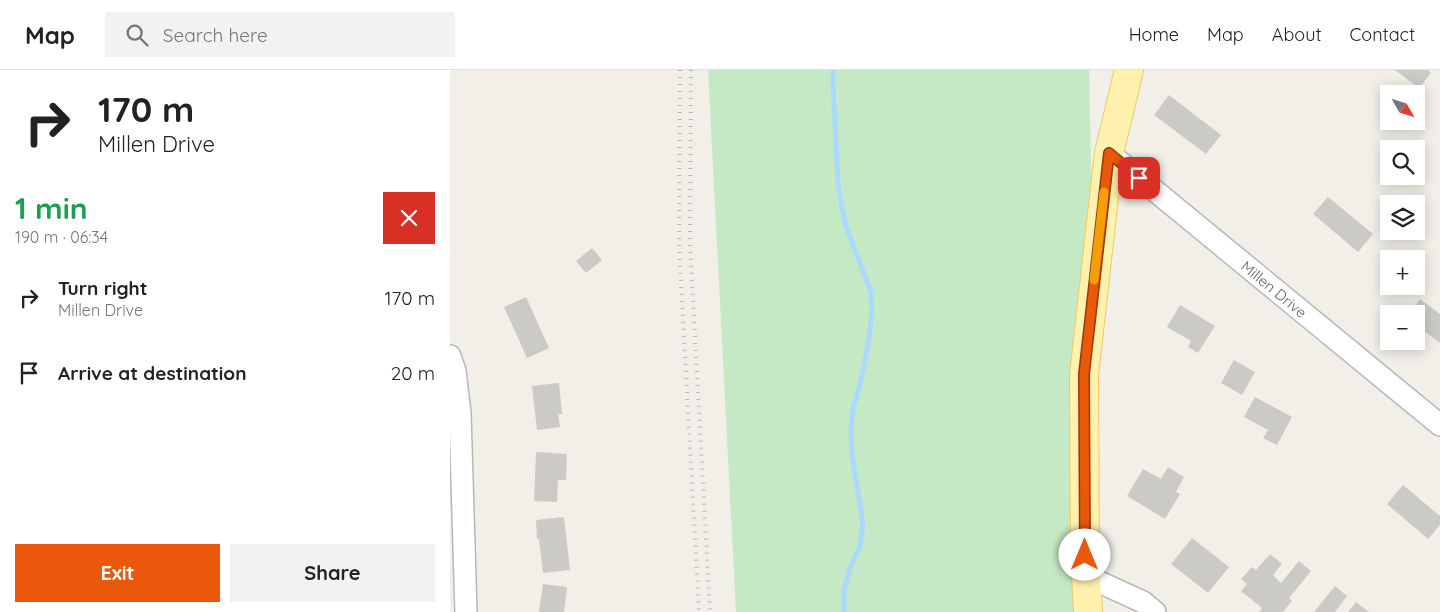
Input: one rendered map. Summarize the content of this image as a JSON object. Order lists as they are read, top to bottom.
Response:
{
  "streets": {
    "street": ["Millen Drive"]
  },
  "north": "bottom right",
  "page": {
    "header": "Map",
    "search": "Search here",
    "nav": [
      "Home",
      "Map",
      "About",
      "Contact"
    ],
    "turn": ["170 m", "Millen Drive"],
    "map_buttons": ["+", "−"],
    "heading": ["1 min", "190 m · 06:34"],
    "list": [
      {
        "name": "Turn right",
        "note": "Millen Drive",
        "value": "170 m"
      },
      {
        "name": "Arrive at destination",
        "value": "20 m"
      }
    ],
    "buttons": ["Exit", "Share"]
  }
}
